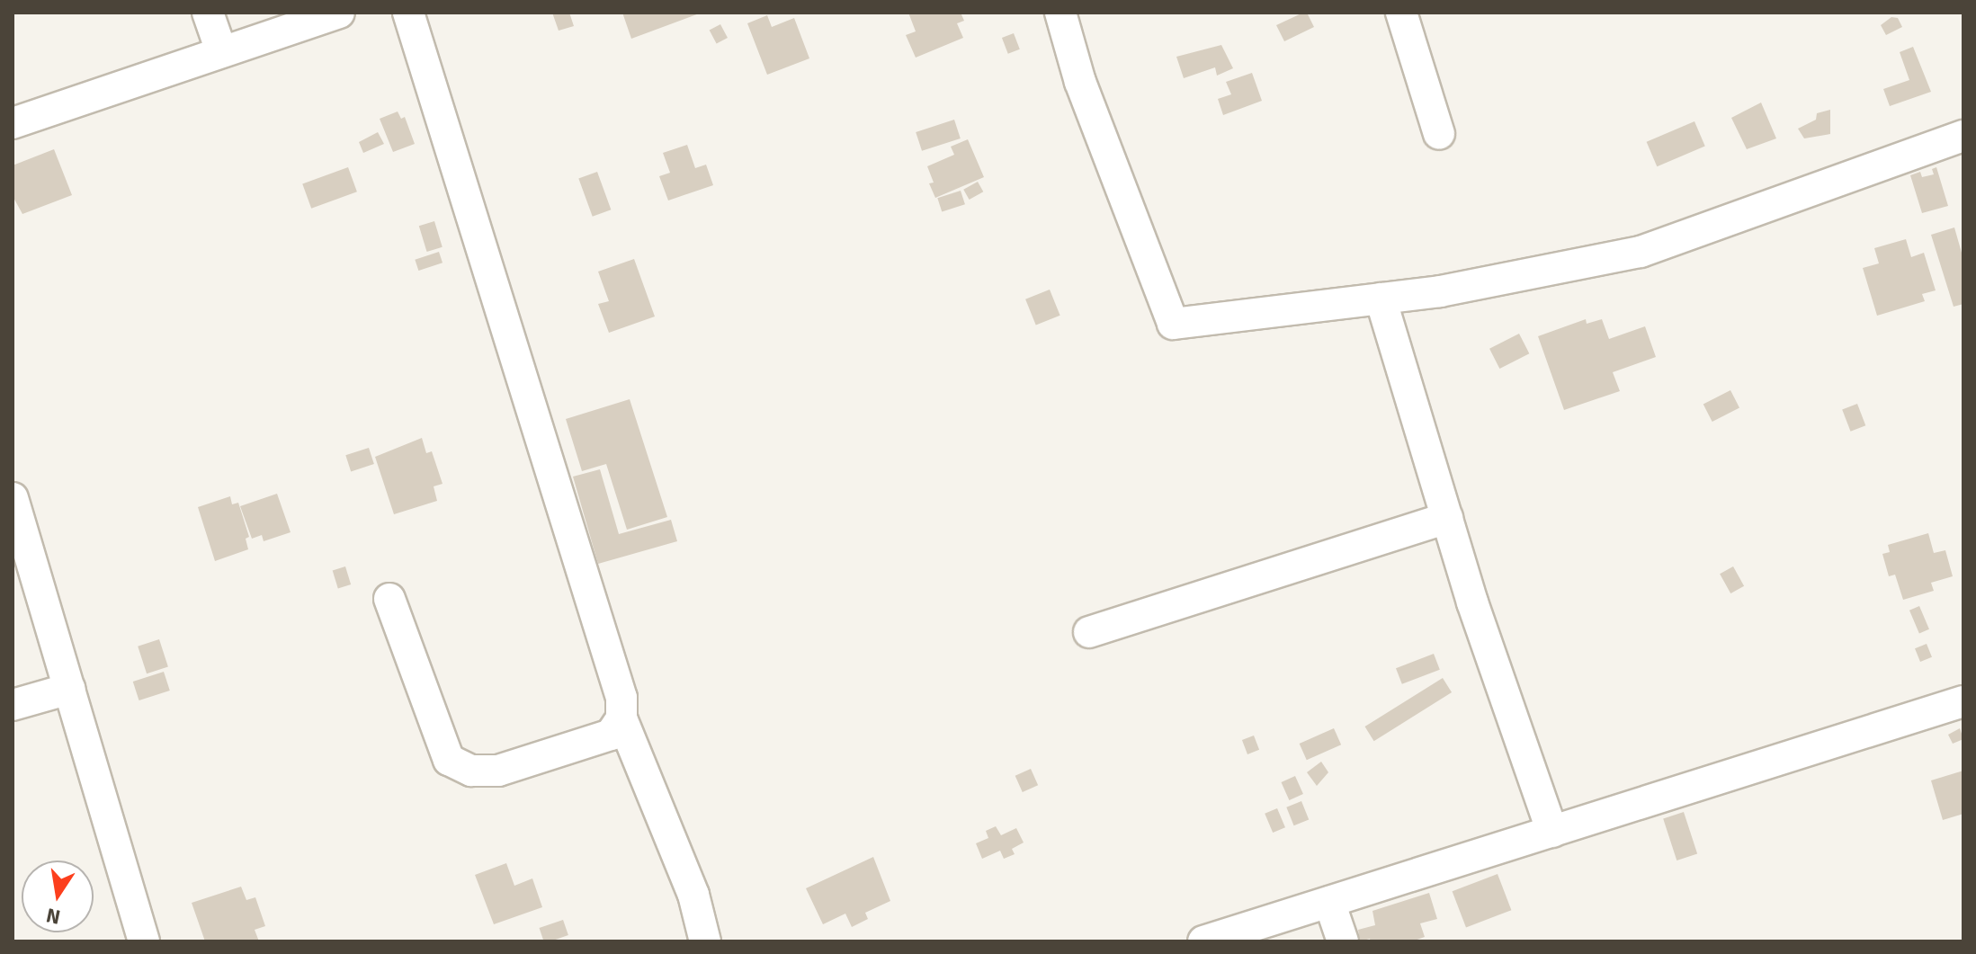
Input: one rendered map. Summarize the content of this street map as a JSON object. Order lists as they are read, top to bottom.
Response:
{
  "north": "bottom"
}
